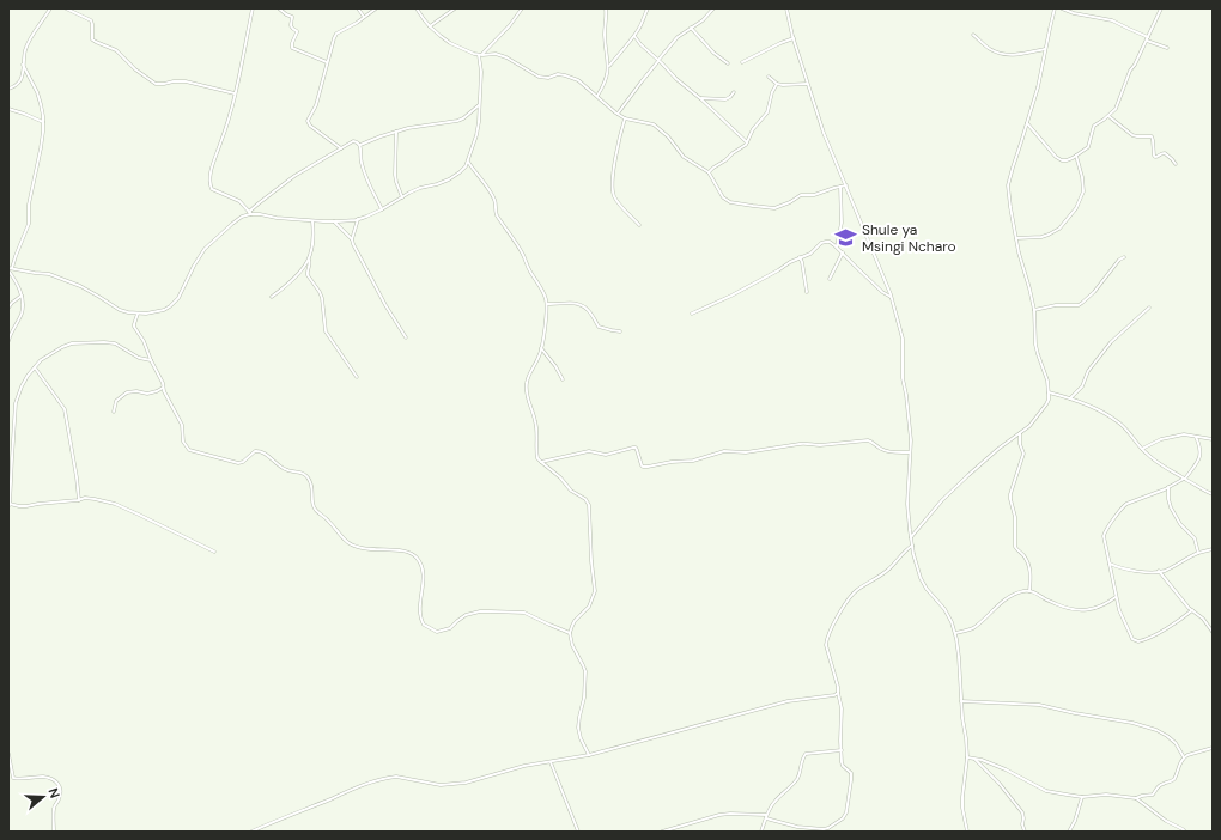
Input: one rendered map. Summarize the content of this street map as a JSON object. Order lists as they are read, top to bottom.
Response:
{
  "places": {
    "school or university": ["Shule ya Msingi Ncharo"]
  },
  "north": "right"
}
